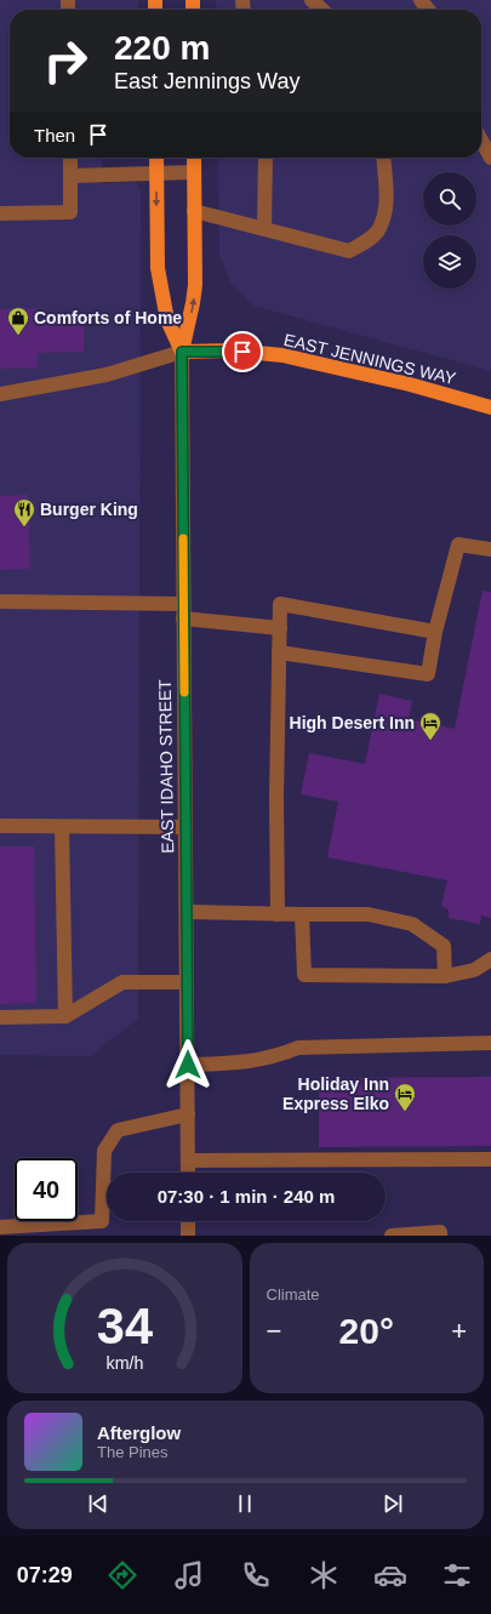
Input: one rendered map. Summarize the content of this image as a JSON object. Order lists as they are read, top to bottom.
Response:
{
  "streets": {
    "main road": ["EAST JENNINGS WAY", "EAST IDAHO STREET"]
  },
  "crossings": [
    ["EAST JENNINGS WAY", "EAST IDAHO STREET"]
  ],
  "places": {
    "shop": ["Comforts of Home"],
    "restaurant": ["Burger King"],
    "hotel": ["High Desert Inn", "Holiday Inn Express Elko"]
  },
  "page": {
    "turn": ["220 m", "East Jennings Way"],
    "then": "Then",
    "limit": "40",
    "trip": "07:30 · 1 min · 240 m",
    "tile": "Climate",
    "heat": ["−", "20°", "+"],
    "song": ["Afterglow", "The Pines"],
    "tabs": "07:29",
    "gauge": ["34", "km/h"]
  }
}
